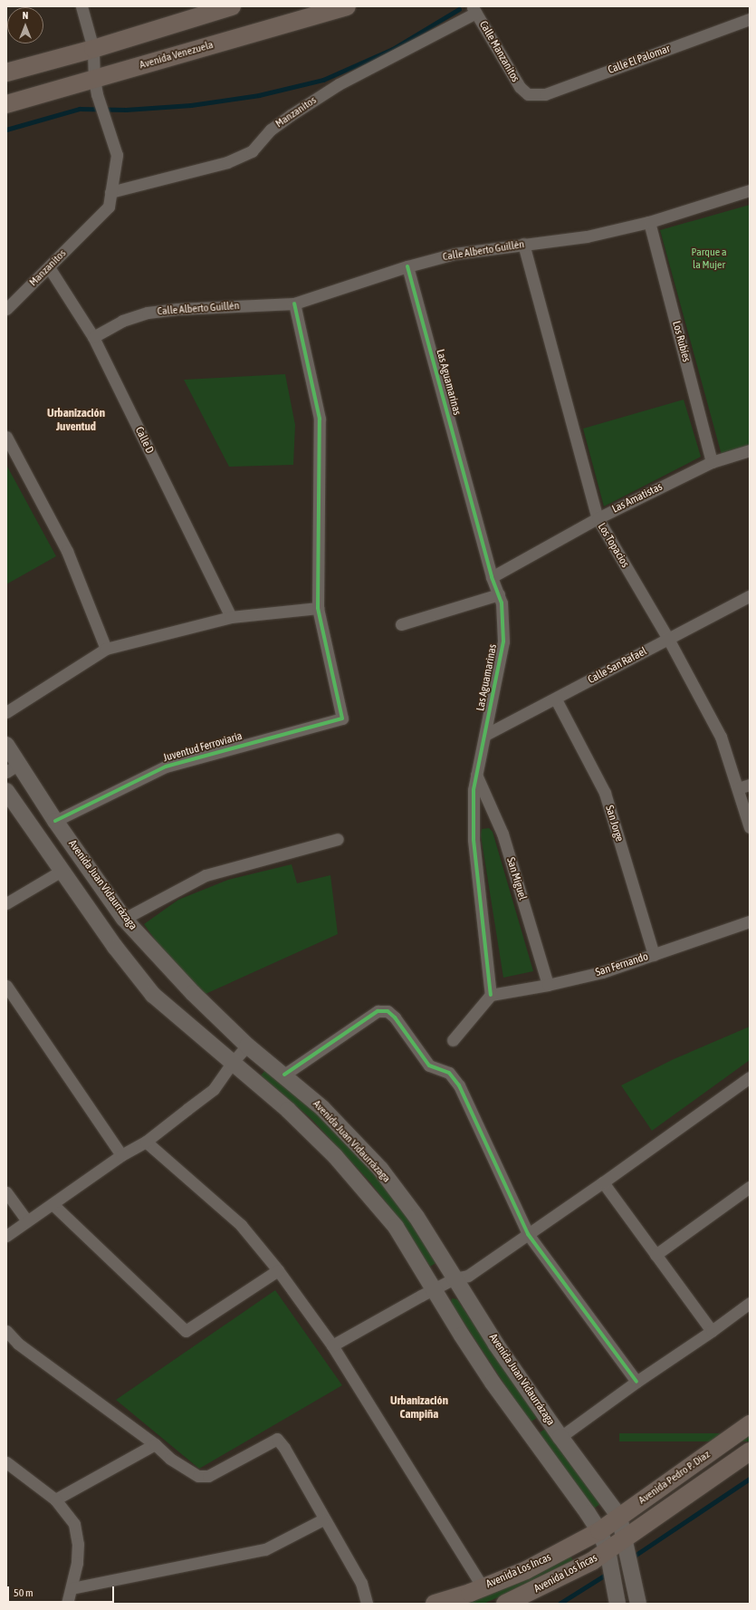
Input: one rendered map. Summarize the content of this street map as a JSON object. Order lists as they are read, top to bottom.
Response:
{
  "streets": {
    "main road": [
      "Avenida Venezuela",
      "Avenida Juan Vidaurrázaga",
      "Avenida Pedro P. Díaz",
      "Avenida Los Incas",
      "Avenida Los Ïncas"
    ],
    "street": [
      "Calle Manzanitos",
      "Calle El Palomar",
      "Manzanitos",
      "Calle Alberto Guillén",
      "Los Rubíes",
      "Las Aguamarinas",
      "Calle D",
      "Las Amatistas",
      "Los Topacios",
      "Calle San Rafael",
      "Juventud Ferroviaria",
      "San Jorge",
      "San Miguel",
      "San Fernando"
    ]
  },
  "crossings": [
    ["Calle Manzanitos", "Calle El Palomar"],
    ["Calle Manzanitos", "Manzanitos"],
    ["Avenida Venezuela", "Manzanitos"],
    ["Manzanitos", "Calle D"],
    ["Calle Alberto Guillén", "Los Rubíes"],
    ["Calle Alberto Guillén", "Las Aguamarinas"],
    ["Calle Alberto Guillén", "Calle D"],
    ["Calle Alberto Guillén", "Los Topacios"],
    ["Los Rubíes", "Las Amatistas"],
    ["Las Aguamarinas", "Las Amatistas"],
    ["Las Aguamarinas", "Calle San Rafael"],
    ["Las Aguamarinas", "San Miguel"],
    ["Las Aguamarinas", "San Fernando"],
    ["Las Amatistas", "Los Topacios"],
    ["Los Topacios", "Calle San Rafael"],
    ["Calle San Rafael", "San Jorge"],
    ["Juventud Ferroviaria", "Avenida Juan Vidaurrázaga"],
    ["San Jorge", "San Fernando"],
    ["San Miguel", "San Fernando"],
    ["Avenida Juan Vidaurrázaga", "Avenida Pedro P. Díaz"],
    ["Avenida Juan Vidaurrázaga", "Avenida Los Incas"],
    ["Avenida Juan Vidaurrázaga", "Avenida Los Ïncas"],
    ["Avenida Pedro P. Díaz", "Avenida Los Incas"],
    ["Avenida Pedro P. Díaz", "Avenida Los Ïncas"]
  ],
  "districts": ["Urbanización Juventud", "Urbanización Campiña"],
  "parks": ["Parque a la Mujer"],
  "scale_bar": "50 m",
  "north": "top"
}
